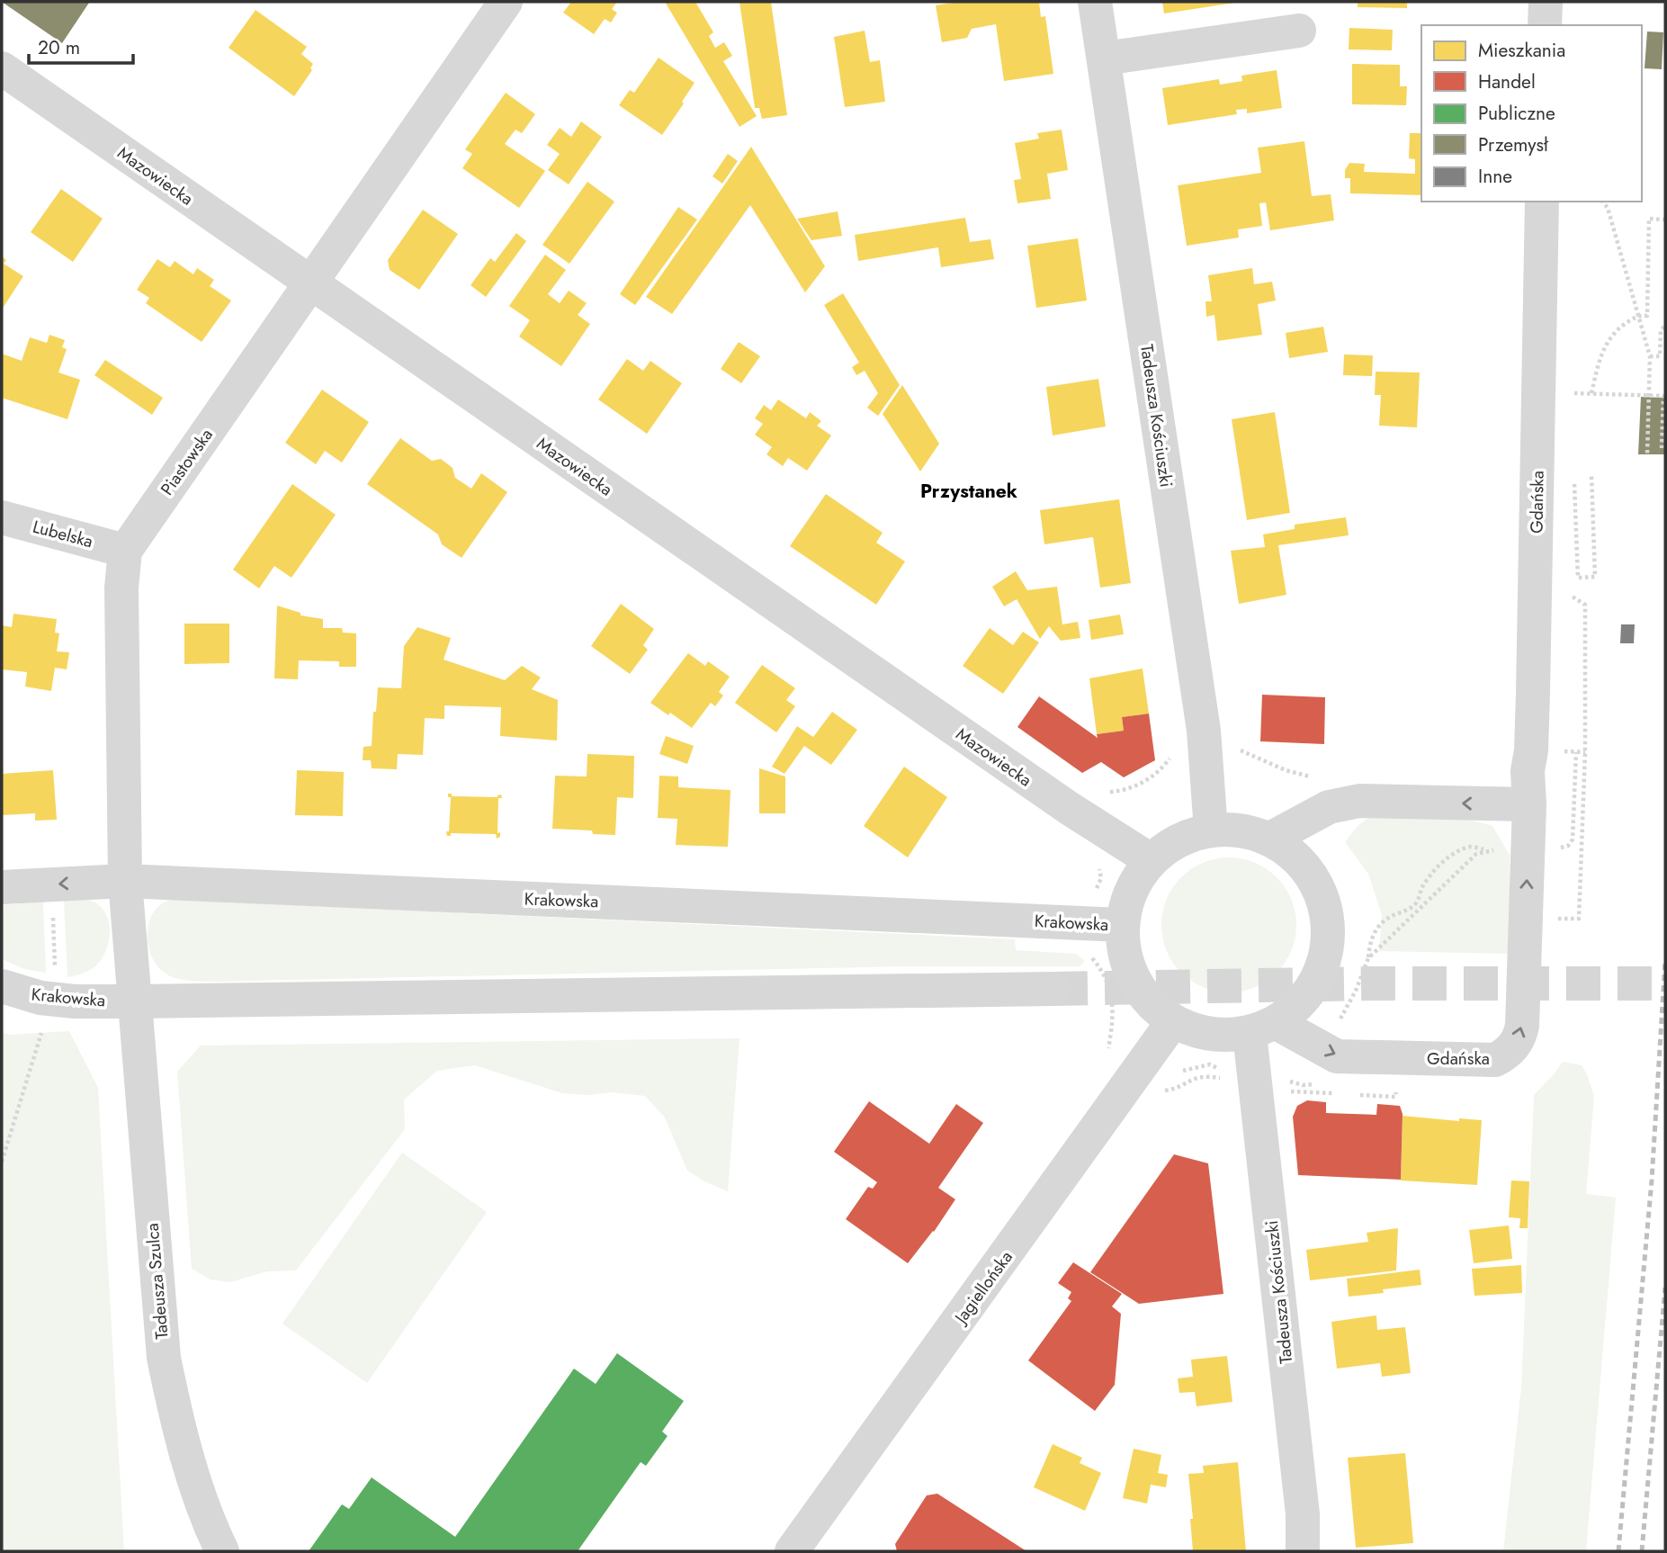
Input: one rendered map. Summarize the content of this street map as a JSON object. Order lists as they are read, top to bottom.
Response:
{
  "streets": {
    "street": [
      "Mazowiecka",
      "Tadeusza Kościuszki",
      "Piastowska",
      "Gdańska",
      "Lubelska",
      "Krakowska",
      "Tadeusza Szulca",
      "Jagiellońska"
    ]
  },
  "crossings": [
    ["Mazowiecka", "Tadeusza Kościuszki"],
    ["Mazowiecka", "Piastowska"],
    ["Mazowiecka", "Gdańska"],
    ["Mazowiecka", "Krakowska"],
    ["Mazowiecka", "Jagiellońska"],
    ["Tadeusza Kościuszki", "Gdańska"],
    ["Tadeusza Kościuszki", "Krakowska"],
    ["Tadeusza Kościuszki", "Jagiellońska"],
    ["Piastowska", "Lubelska"],
    ["Piastowska", "Krakowska"],
    ["Piastowska", "Tadeusza Szulca"],
    ["Gdańska", "Krakowska"],
    ["Gdańska", "Jagiellońska"],
    ["Krakowska", "Tadeusza Szulca"],
    ["Krakowska", "Jagiellońska"]
  ],
  "districts": ["Przystanek"],
  "legend": [
    "Mieszkania",
    "Handel",
    "Publiczne",
    "Przemysł",
    "Inne"
  ],
  "scale_bar": "20 m"
}
